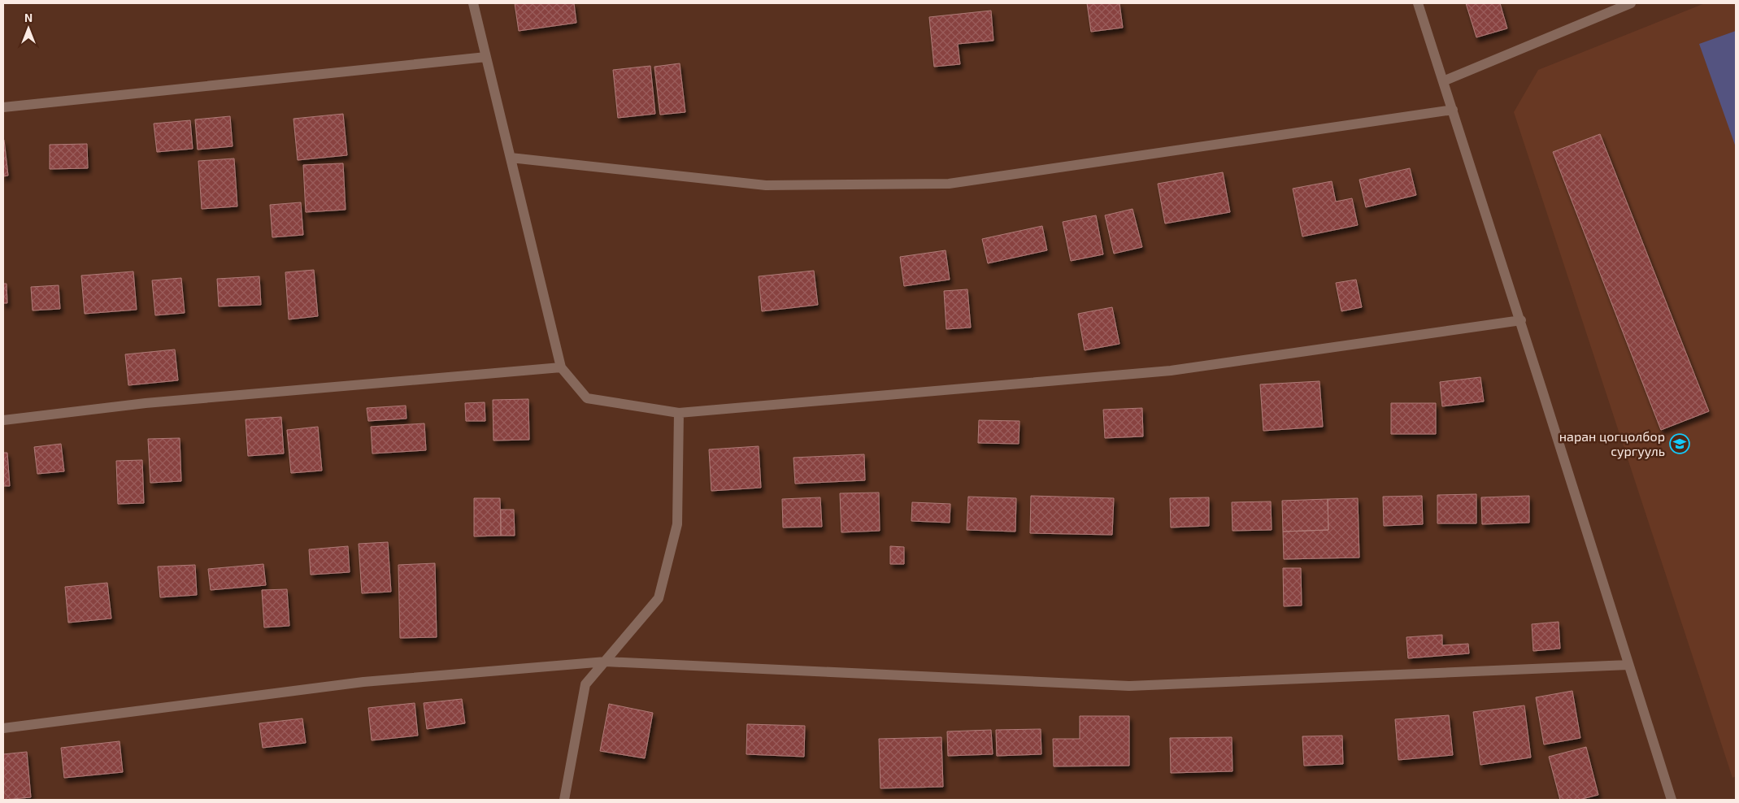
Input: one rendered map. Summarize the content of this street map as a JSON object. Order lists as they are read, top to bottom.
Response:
{
  "places": {
    "school or university": ["наран цогцолбор сургууль"]
  },
  "north": "top"
}
